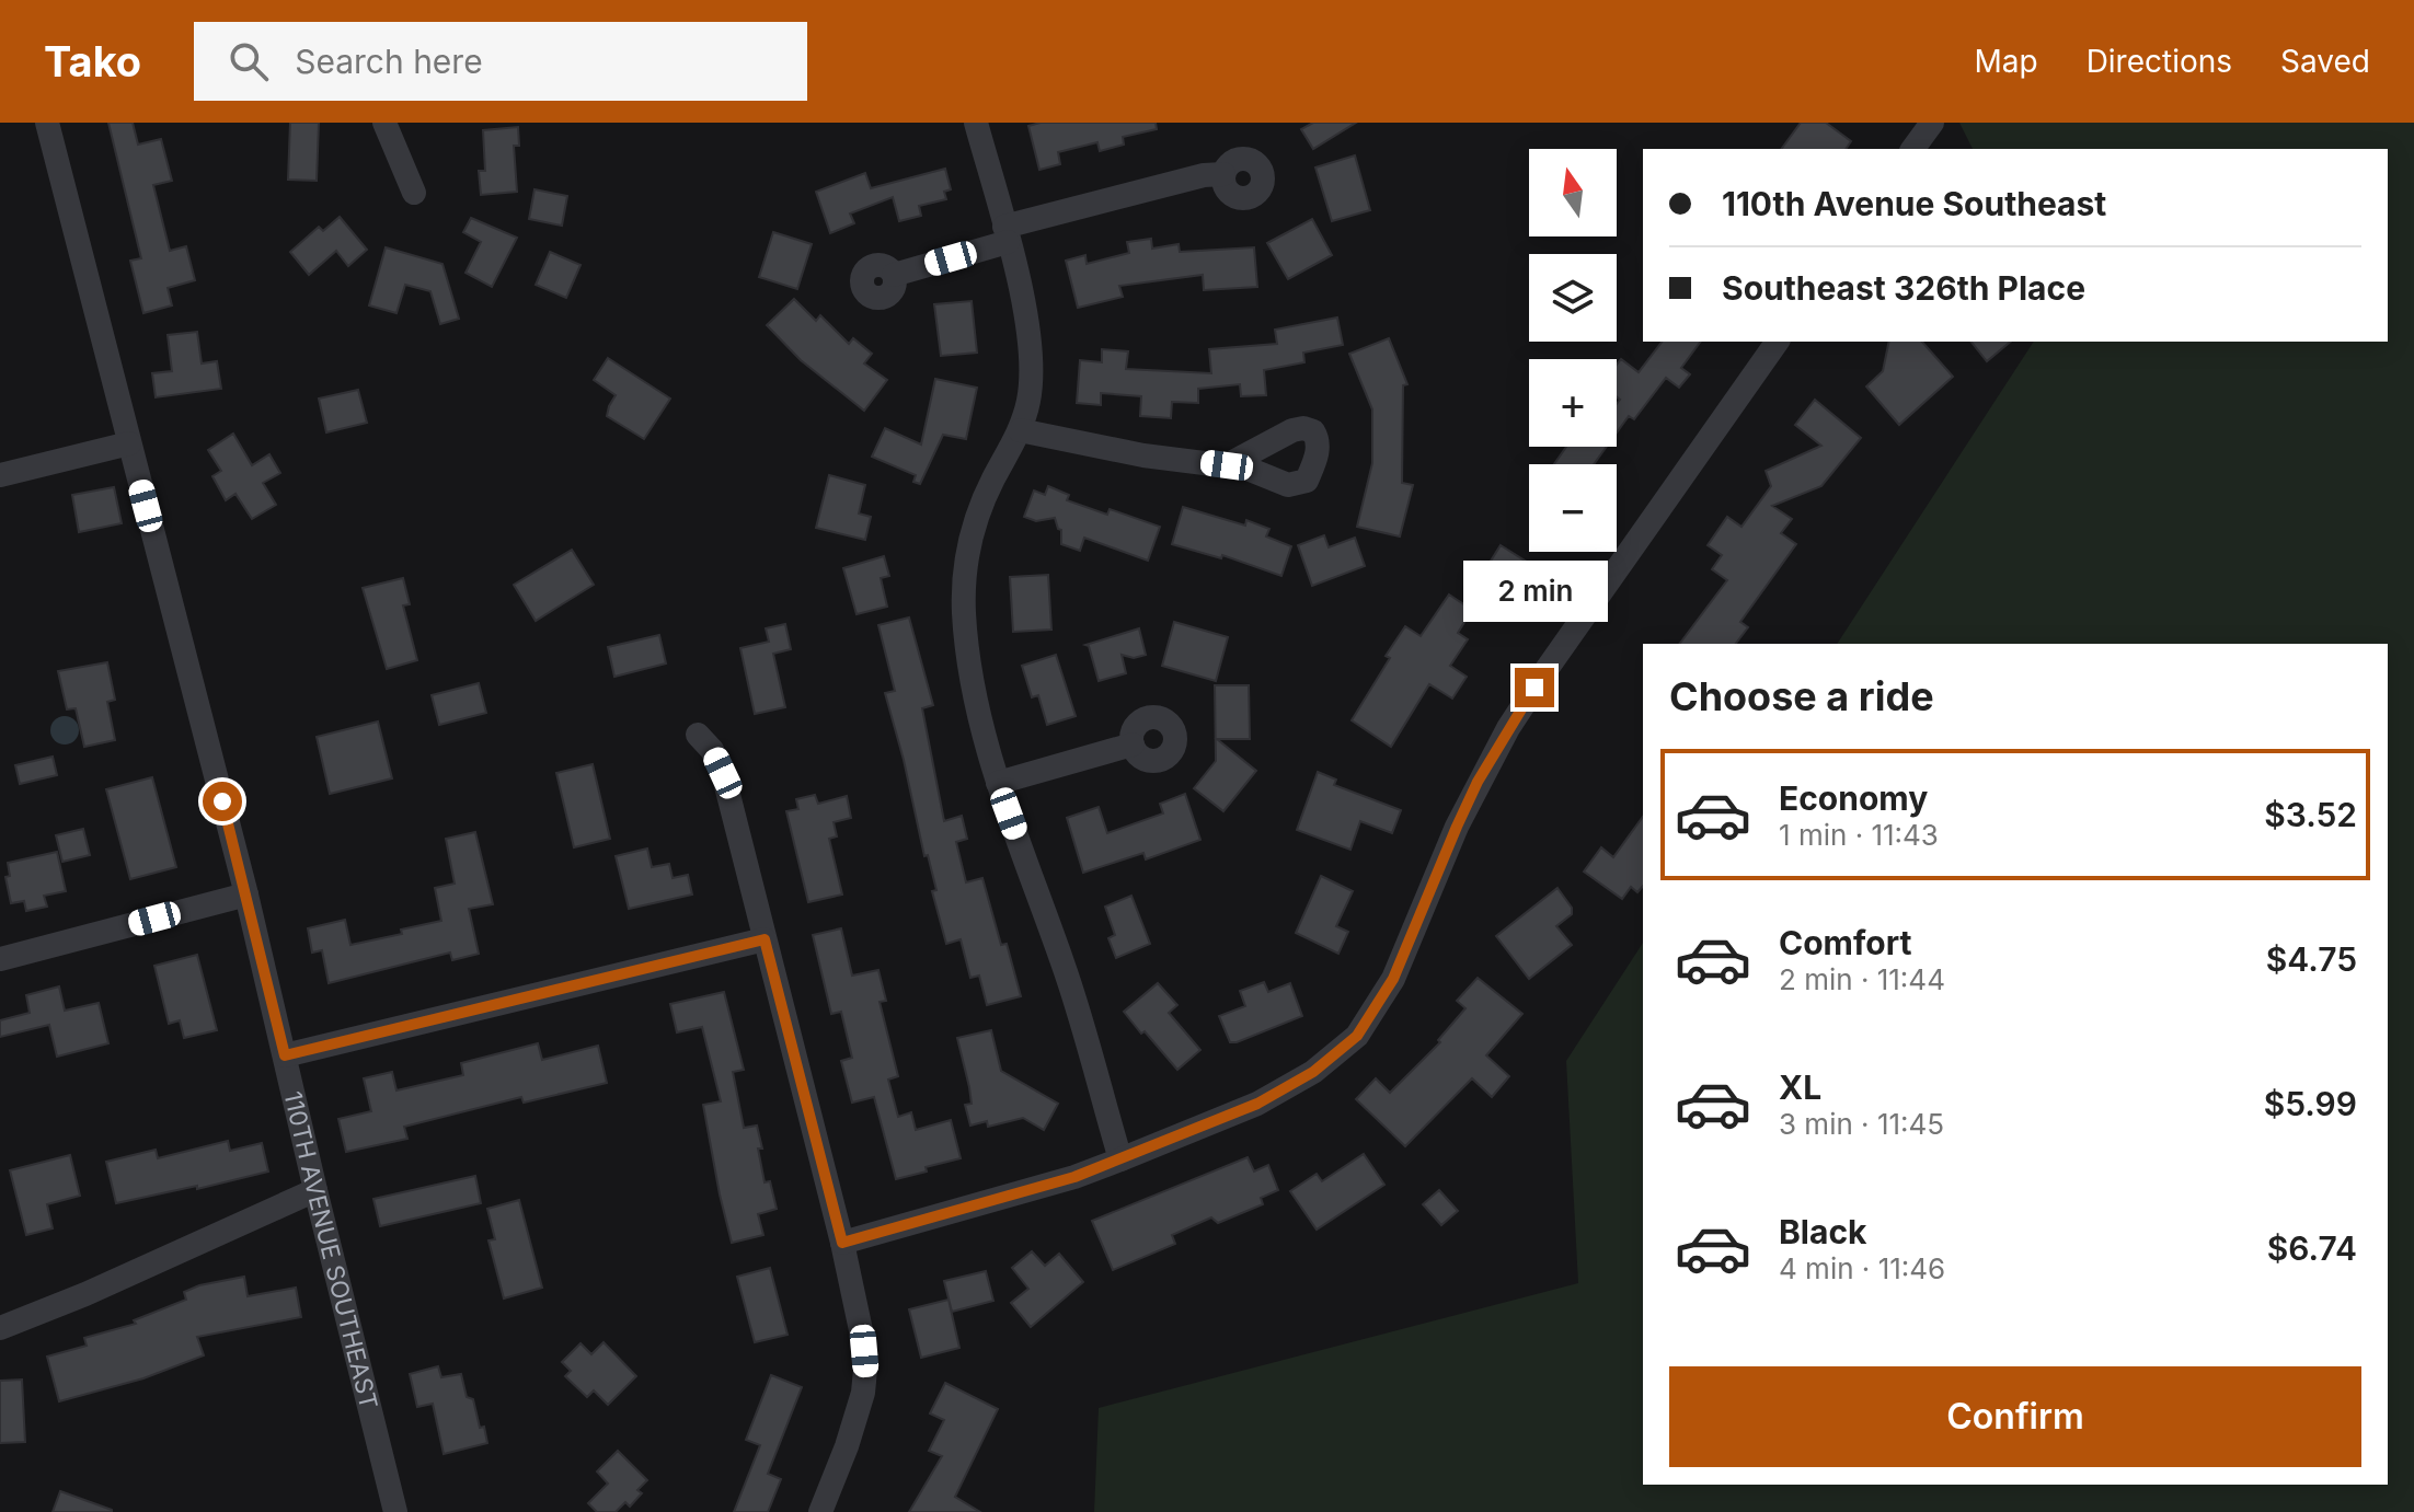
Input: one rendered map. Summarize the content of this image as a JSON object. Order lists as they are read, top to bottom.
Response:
{
  "streets": {
    "street": ["110TH AVENUE SOUTHEAST"]
  },
  "north": "top",
  "page": {
    "header": "Tako",
    "search": "Search here",
    "nav": ["Map", "Directions", "Saved"],
    "map_buttons": ["+", "−"],
    "banner": ["110th Avenue Southeast", "Southeast 326th Place"],
    "bubble": "2 min",
    "heading": "Choose a ride",
    "list": [
      {
        "name": "Economy",
        "note": "1 min · 11:43",
        "value": "$3.52"
      },
      {
        "name": "Comfort",
        "note": "2 min · 11:44",
        "value": "$4.75"
      },
      {
        "name": "XL",
        "note": "3 min · 11:45",
        "value": "$5.99"
      },
      {
        "name": "Black",
        "note": "4 min · 11:46",
        "value": "$6.74"
      }
    ],
    "buttons": "Confirm"
  }
}
